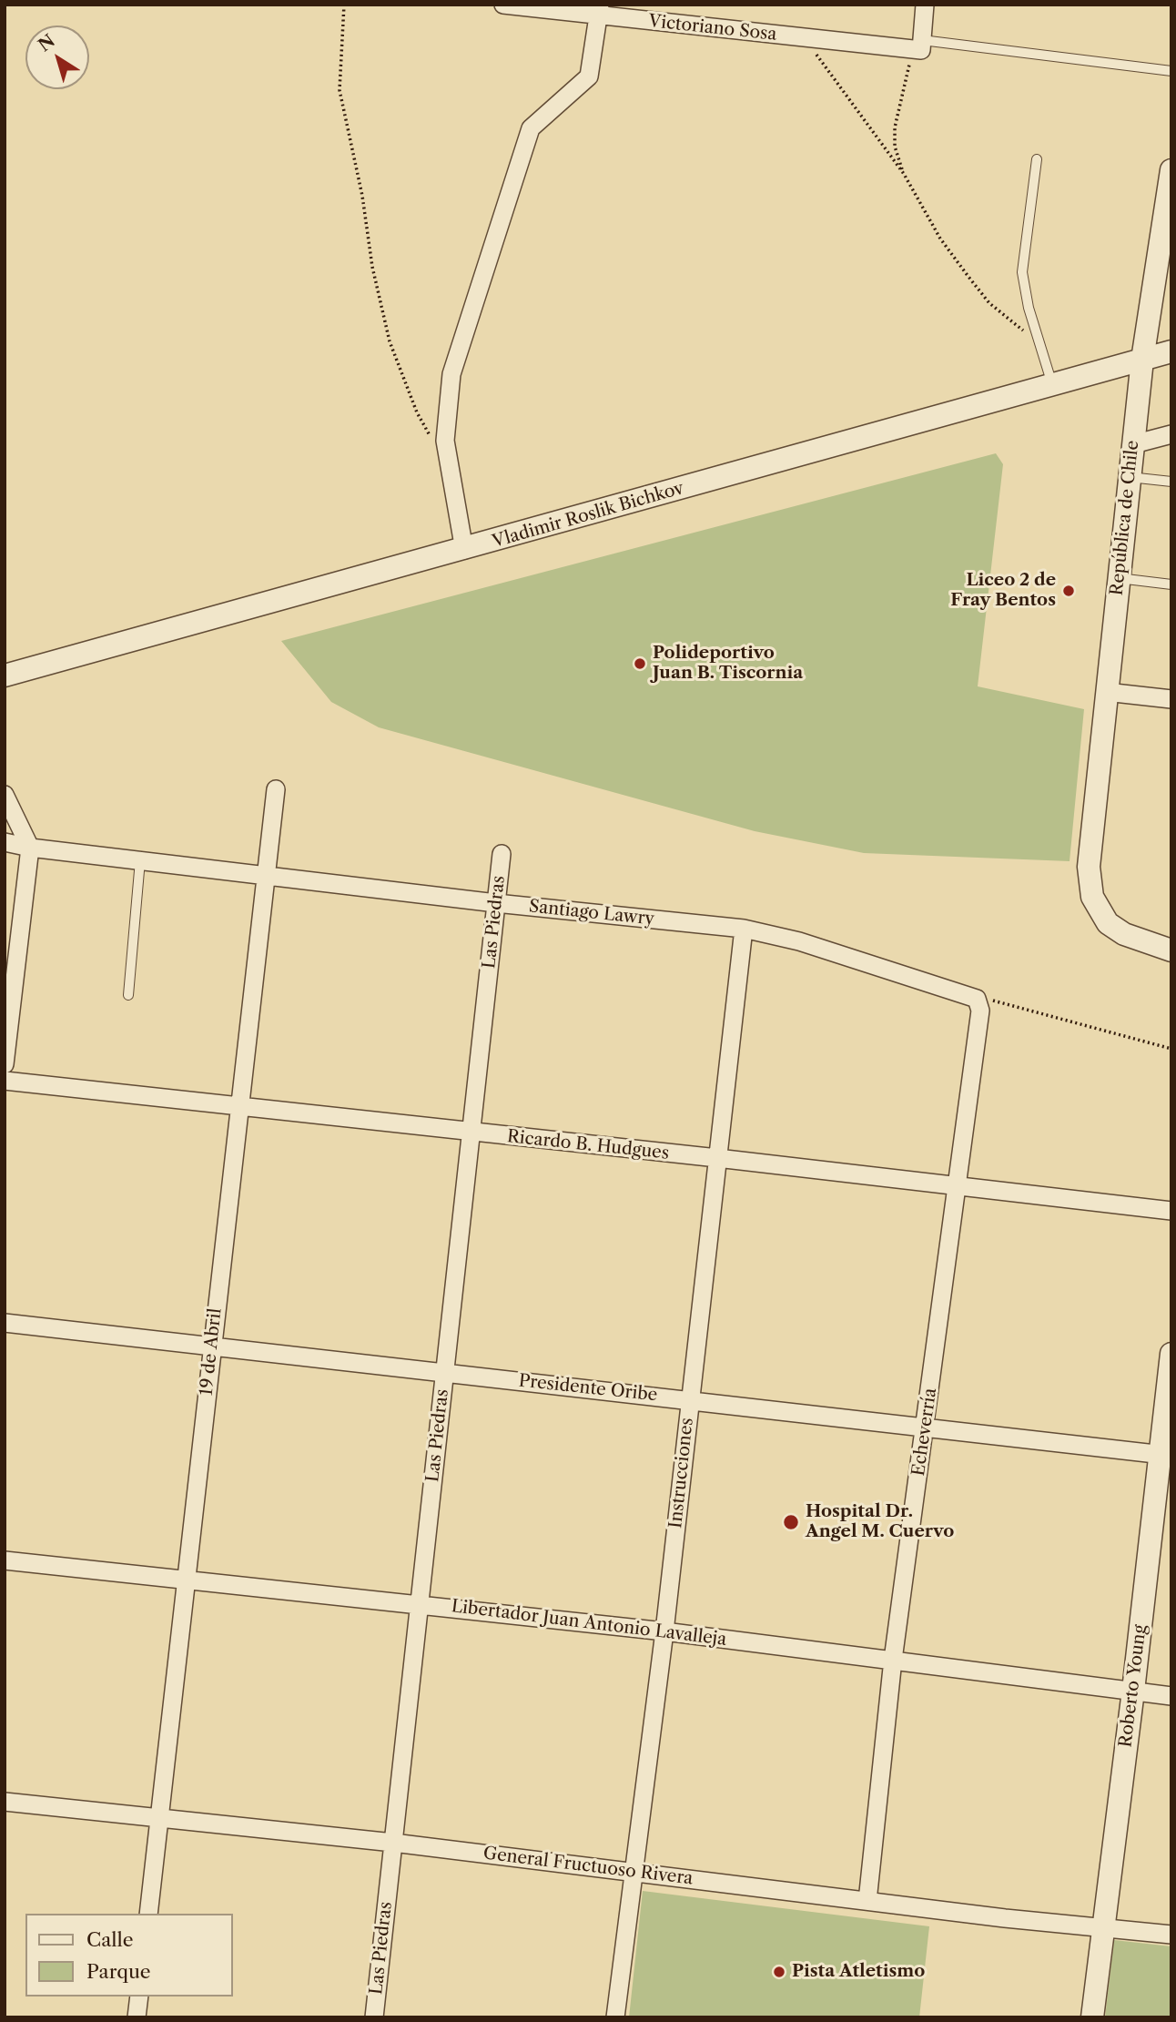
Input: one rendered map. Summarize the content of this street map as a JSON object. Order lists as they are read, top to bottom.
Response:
{
  "streets": {
    "street": [
      "Victoriano Sosa",
      "Vladimir Roslik Bichkov",
      "República de Chile",
      "Santiago Lawry",
      "Las Piedras",
      "Ricardo B. Hudgues",
      "19 de Abril",
      "Presidente Oribe",
      "Echeverría",
      "Instrucciones",
      "Libertador Juan Antonio Lavalleja",
      "Roberto Young",
      "General Fructuoso Rivera"
    ]
  },
  "crossings": [
    ["Vladimir Roslik Bichkov", "República de Chile"],
    ["Santiago Lawry", "Las Piedras"],
    ["Santiago Lawry", "19 de Abril"],
    ["Santiago Lawry", "Echeverría"],
    ["Santiago Lawry", "Instrucciones"],
    ["Las Piedras", "Ricardo B. Hudgues"],
    ["Las Piedras", "Presidente Oribe"],
    ["Las Piedras", "Libertador Juan Antonio Lavalleja"],
    ["Las Piedras", "General Fructuoso Rivera"],
    ["Ricardo B. Hudgues", "19 de Abril"],
    ["Ricardo B. Hudgues", "Echeverría"],
    ["Ricardo B. Hudgues", "Instrucciones"],
    ["19 de Abril", "Presidente Oribe"],
    ["19 de Abril", "Libertador Juan Antonio Lavalleja"],
    ["19 de Abril", "General Fructuoso Rivera"],
    ["Presidente Oribe", "Echeverría"],
    ["Presidente Oribe", "Instrucciones"],
    ["Presidente Oribe", "Roberto Young"],
    ["Echeverría", "Libertador Juan Antonio Lavalleja"],
    ["Echeverría", "General Fructuoso Rivera"],
    ["Instrucciones", "Libertador Juan Antonio Lavalleja"],
    ["Instrucciones", "General Fructuoso Rivera"],
    ["Libertador Juan Antonio Lavalleja", "Roberto Young"],
    ["Roberto Young", "General Fructuoso Rivera"]
  ],
  "places": [
    "Liceo 2 de Fray Bentos",
    "Polideportivo Juan B. Tiscornia",
    "Hospital Dr. Angel M. Cuervo",
    "Pista Atletismo"
  ],
  "legend": ["Calle", "Parque"],
  "north": "top left"
}
